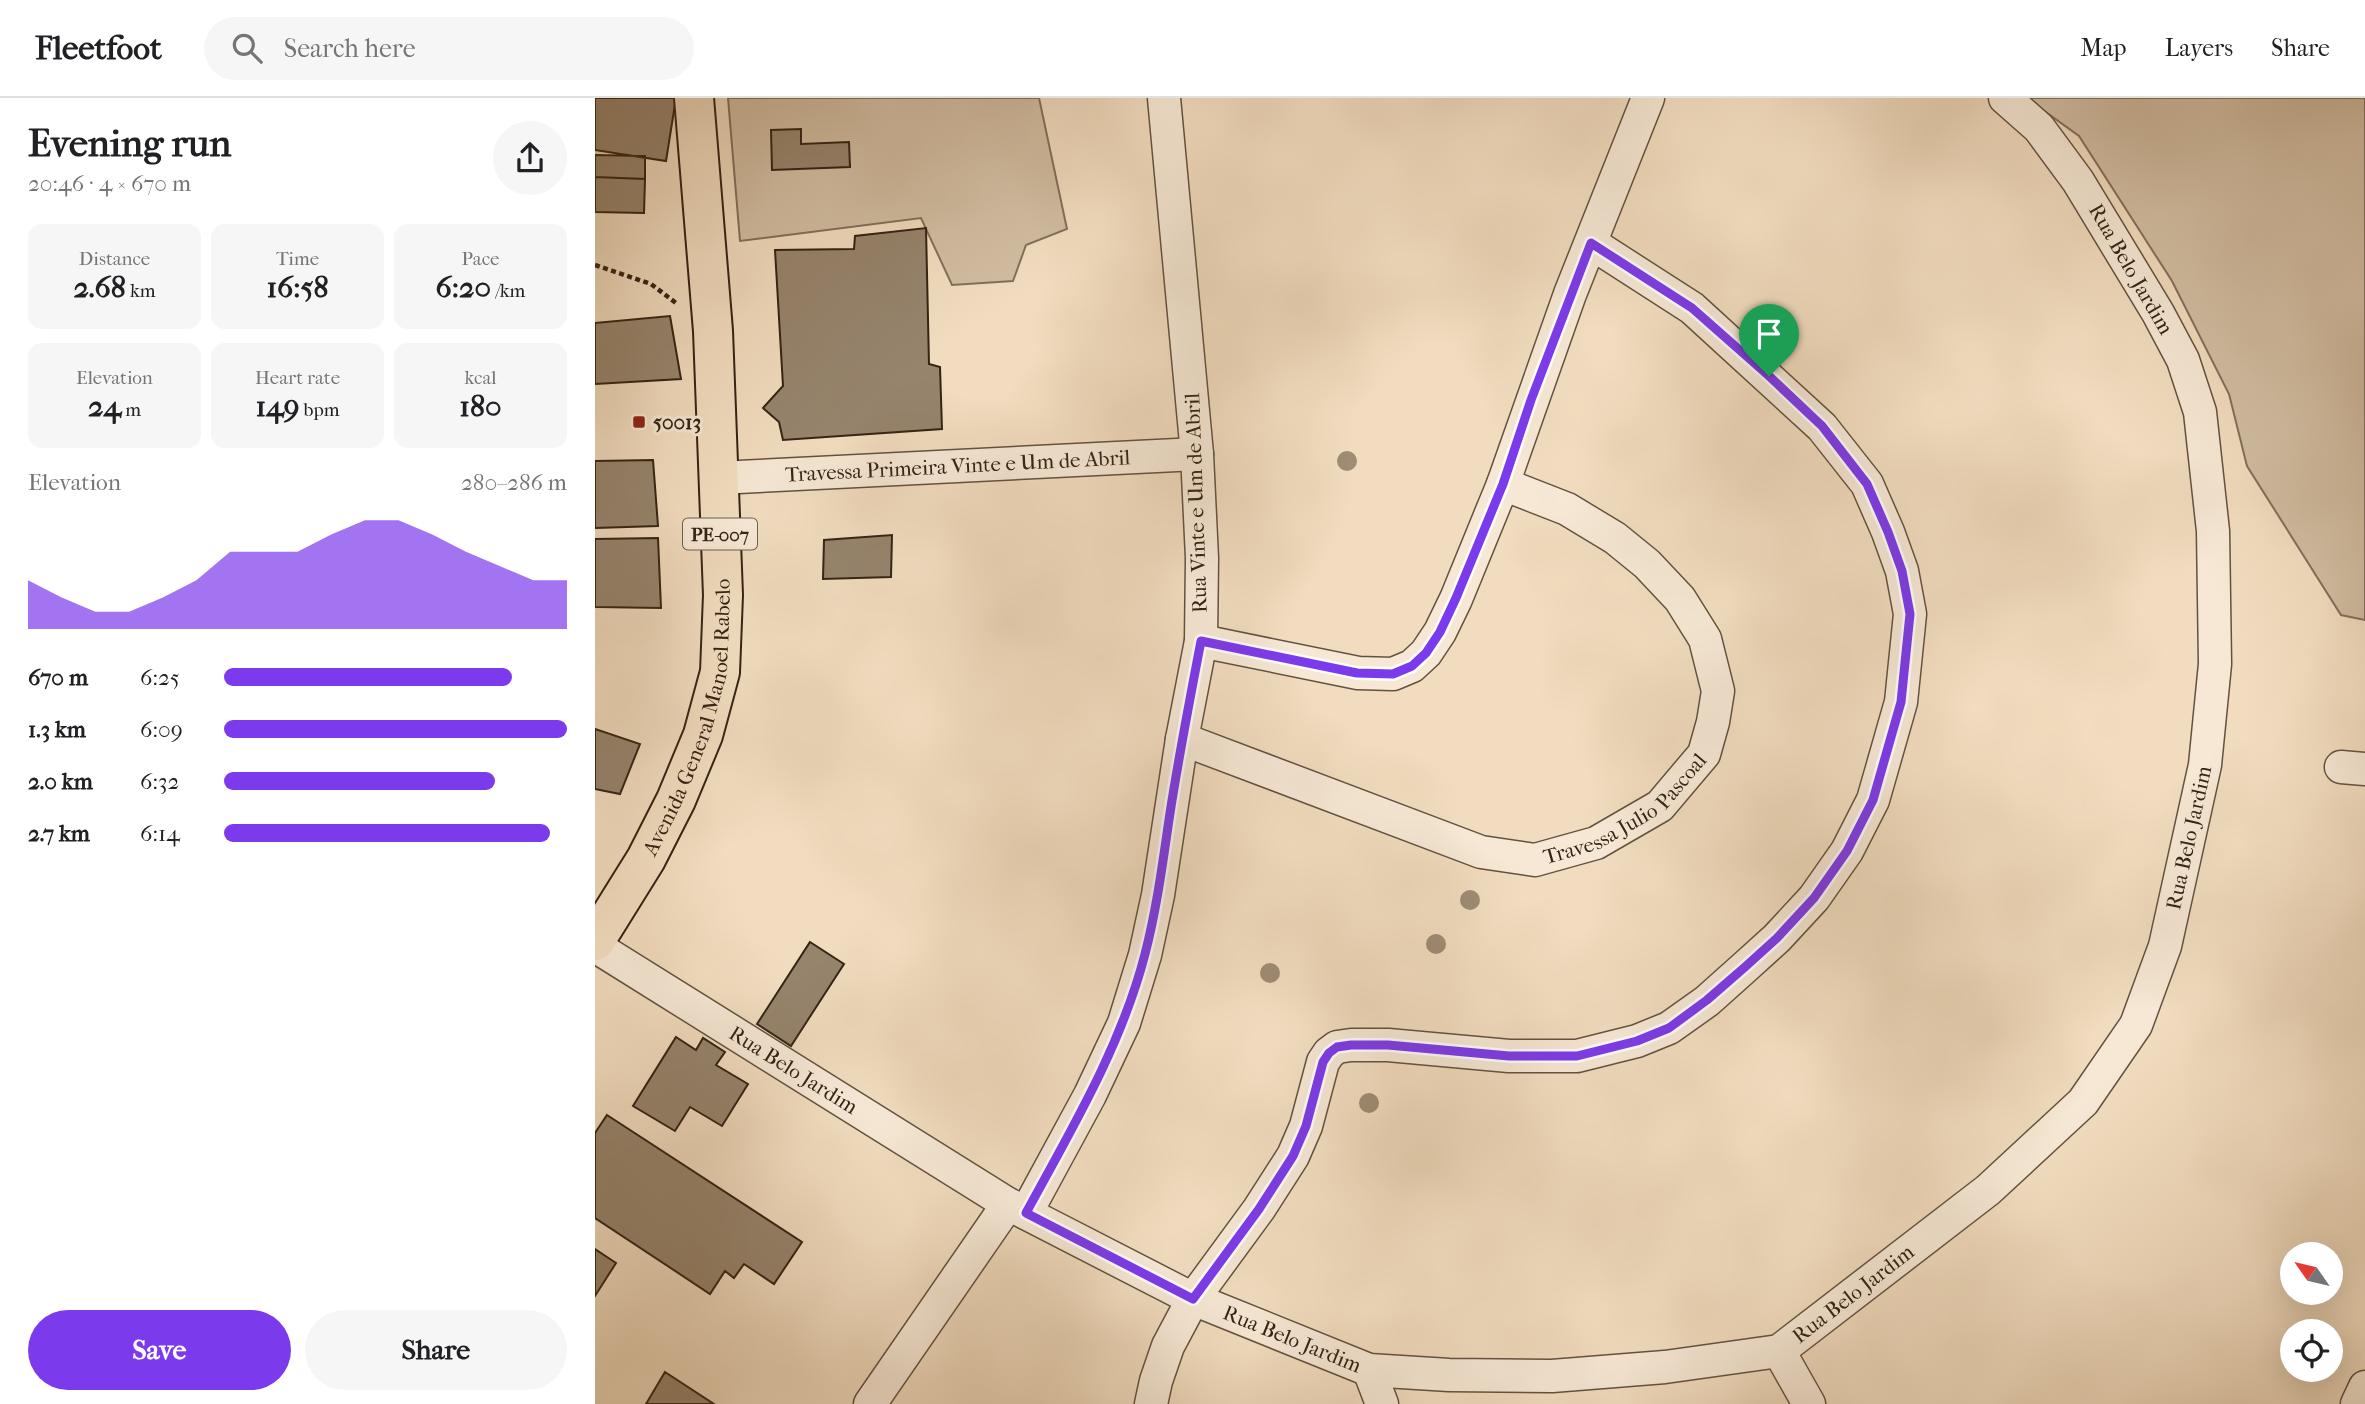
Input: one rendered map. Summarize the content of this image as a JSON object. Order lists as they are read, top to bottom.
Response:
{
  "streets": {
    "main road": ["PE-007", "Avenida General Manoel Rabelo"],
    "street": [
      "Rua Belo Jardim",
      "Travessa Primeira Vinte e Um de Abril",
      "Rua Vinte e Um de Abril",
      "Travessa Julio Pascoal"
    ]
  },
  "crossings": [
    ["Rua Belo Jardim", "Rua Vinte e Um de Abril"],
    ["Rua Belo Jardim", "Avenida General Manoel Rabelo"],
    ["Travessa Primeira Vinte e Um de Abril", "Rua Vinte e Um de Abril"],
    ["Travessa Primeira Vinte e Um de Abril", "Avenida General Manoel Rabelo"],
    ["Rua Vinte e Um de Abril", "Travessa Julio Pascoal"]
  ],
  "places": {
    "transit": ["50013"]
  },
  "north": "top left",
  "page": {
    "header": "Fleetfoot",
    "search": "Search here",
    "nav": ["Map", "Layers", "Share"],
    "heading": ["Evening run", "20:46 · 4 × 670 m"],
    "stats": [
      ["Distance", "2.68 km"],
      ["Time", "16:58"],
      ["Pace", "6:20 /km"],
      ["Elevation", "24 m"],
      ["Heart rate", "149 bpm"],
      ["kcal", "180"]
    ],
    "chart": ["Elevation", "280–286 m"],
    "list": [
      {
        "name": "670 m",
        "note": "6:25"
      },
      {
        "name": "1.3 km",
        "note": "6:09"
      },
      {
        "name": "2.0 km",
        "note": "6:32"
      },
      {
        "name": "2.7 km",
        "note": "6:14"
      }
    ],
    "buttons": ["Save", "Share"]
  }
}
